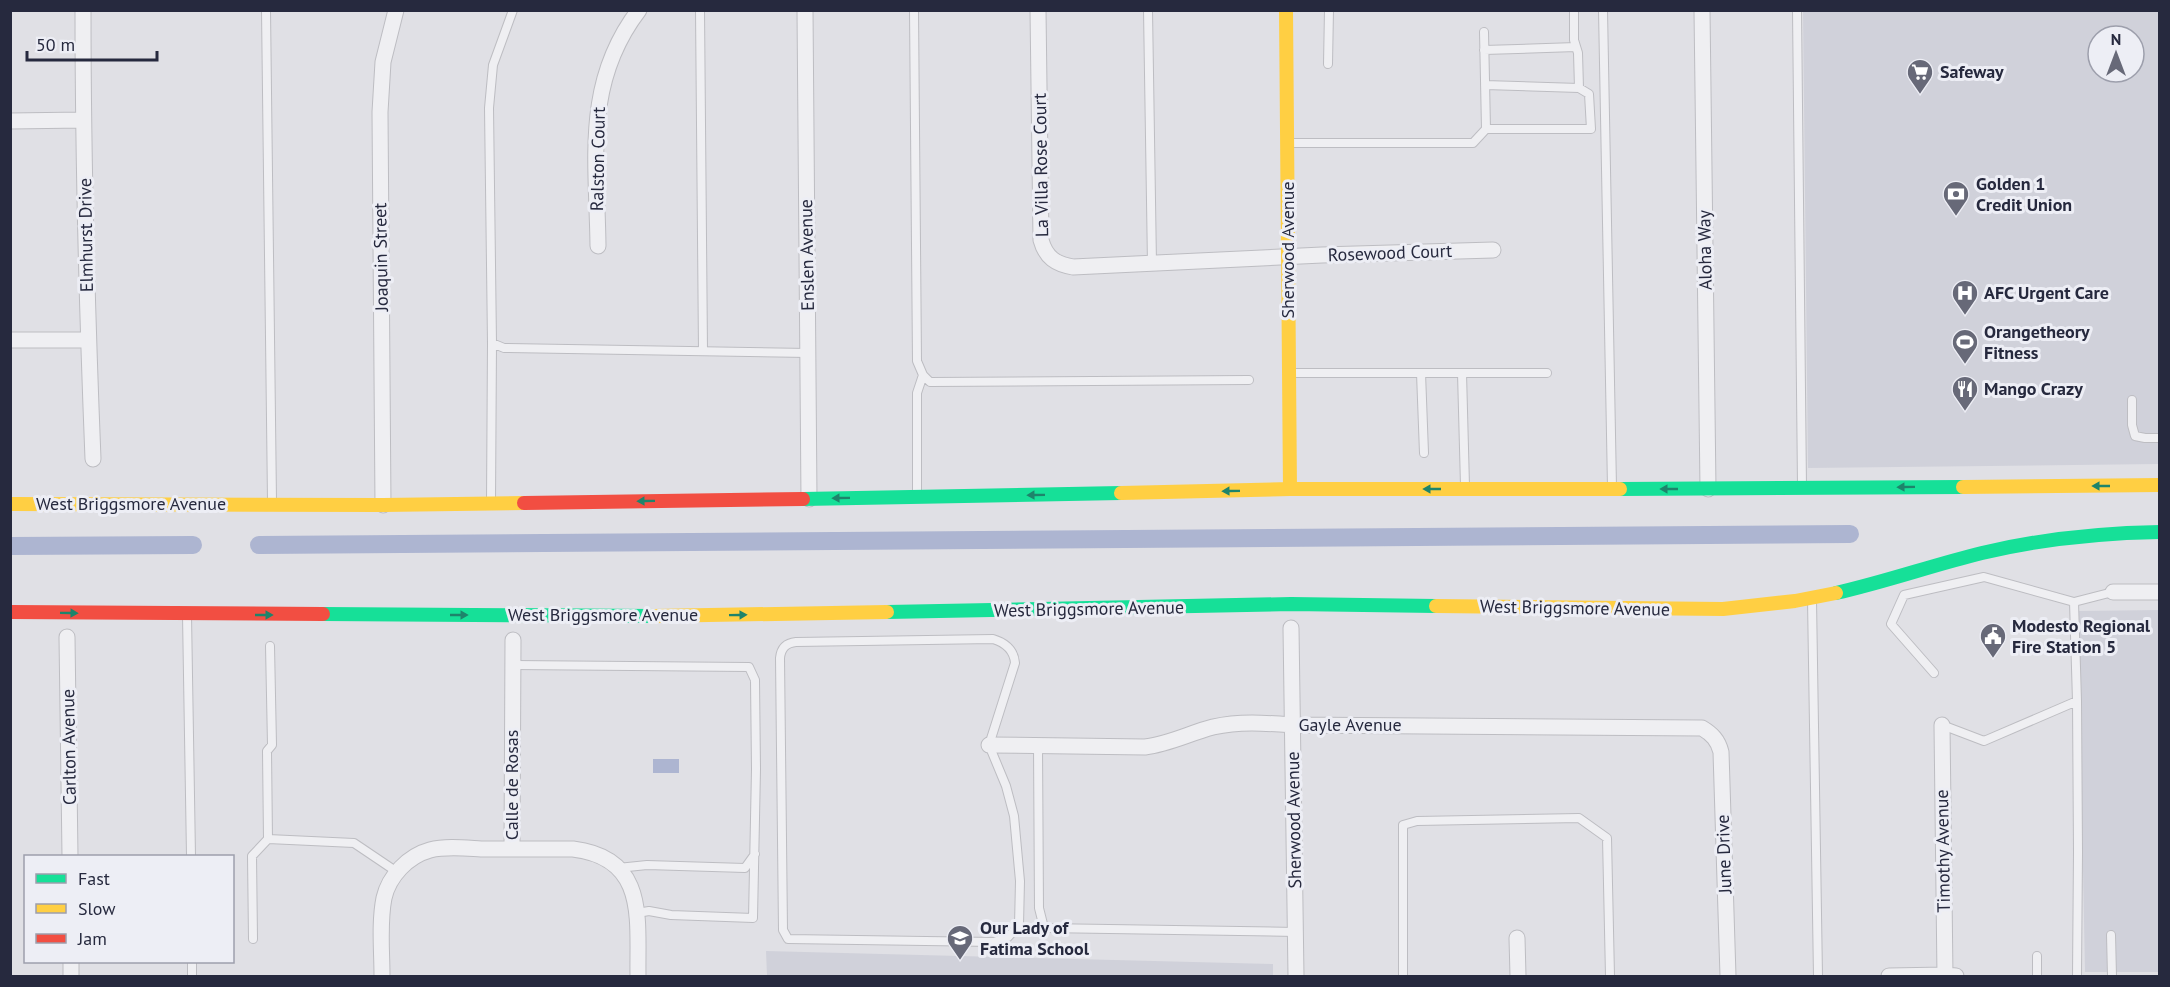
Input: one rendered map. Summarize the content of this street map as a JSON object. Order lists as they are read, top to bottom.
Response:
{
  "streets": {
    "main road": ["Sherwood Avenue", "West Briggsmore Avenue"],
    "street": [
      "Ralston Court",
      "La Villa Rose Court",
      "Elmhurst Drive",
      "Aloha Way",
      "Rosewood Court",
      "Enslen Avenue",
      "Joaquin Street",
      "Gayle Avenue",
      "Carlton Avenue",
      "Calle de Rosas",
      "Timothy Avenue",
      "June Drive"
    ]
  },
  "crossings": [
    ["La Villa Rose Court", "Sherwood Avenue"],
    ["La Villa Rose Court", "Rosewood Court"],
    ["Sherwood Avenue", "Rosewood Court"],
    ["Sherwood Avenue", "West Briggsmore Avenue"],
    ["Sherwood Avenue", "Gayle Avenue"],
    ["Aloha Way", "West Briggsmore Avenue"],
    ["Enslen Avenue", "West Briggsmore Avenue"],
    ["Joaquin Street", "West Briggsmore Avenue"],
    ["Gayle Avenue", "June Drive"]
  ],
  "places": {
    "supermarket": ["Safeway"],
    "bank": ["Golden 1 Credit Union"],
    "hospital": ["AFC Urgent Care"],
    "sports": ["Orangetheory Fitness"],
    "restaurant": ["Mango Crazy"],
    "public building": ["Modesto Regional Fire Station 5"],
    "school or university": ["Our Lady of Fatima School"]
  },
  "legend": ["Fast", "Slow", "Jam"],
  "scale_bar": "50 m",
  "north": "top"
}
